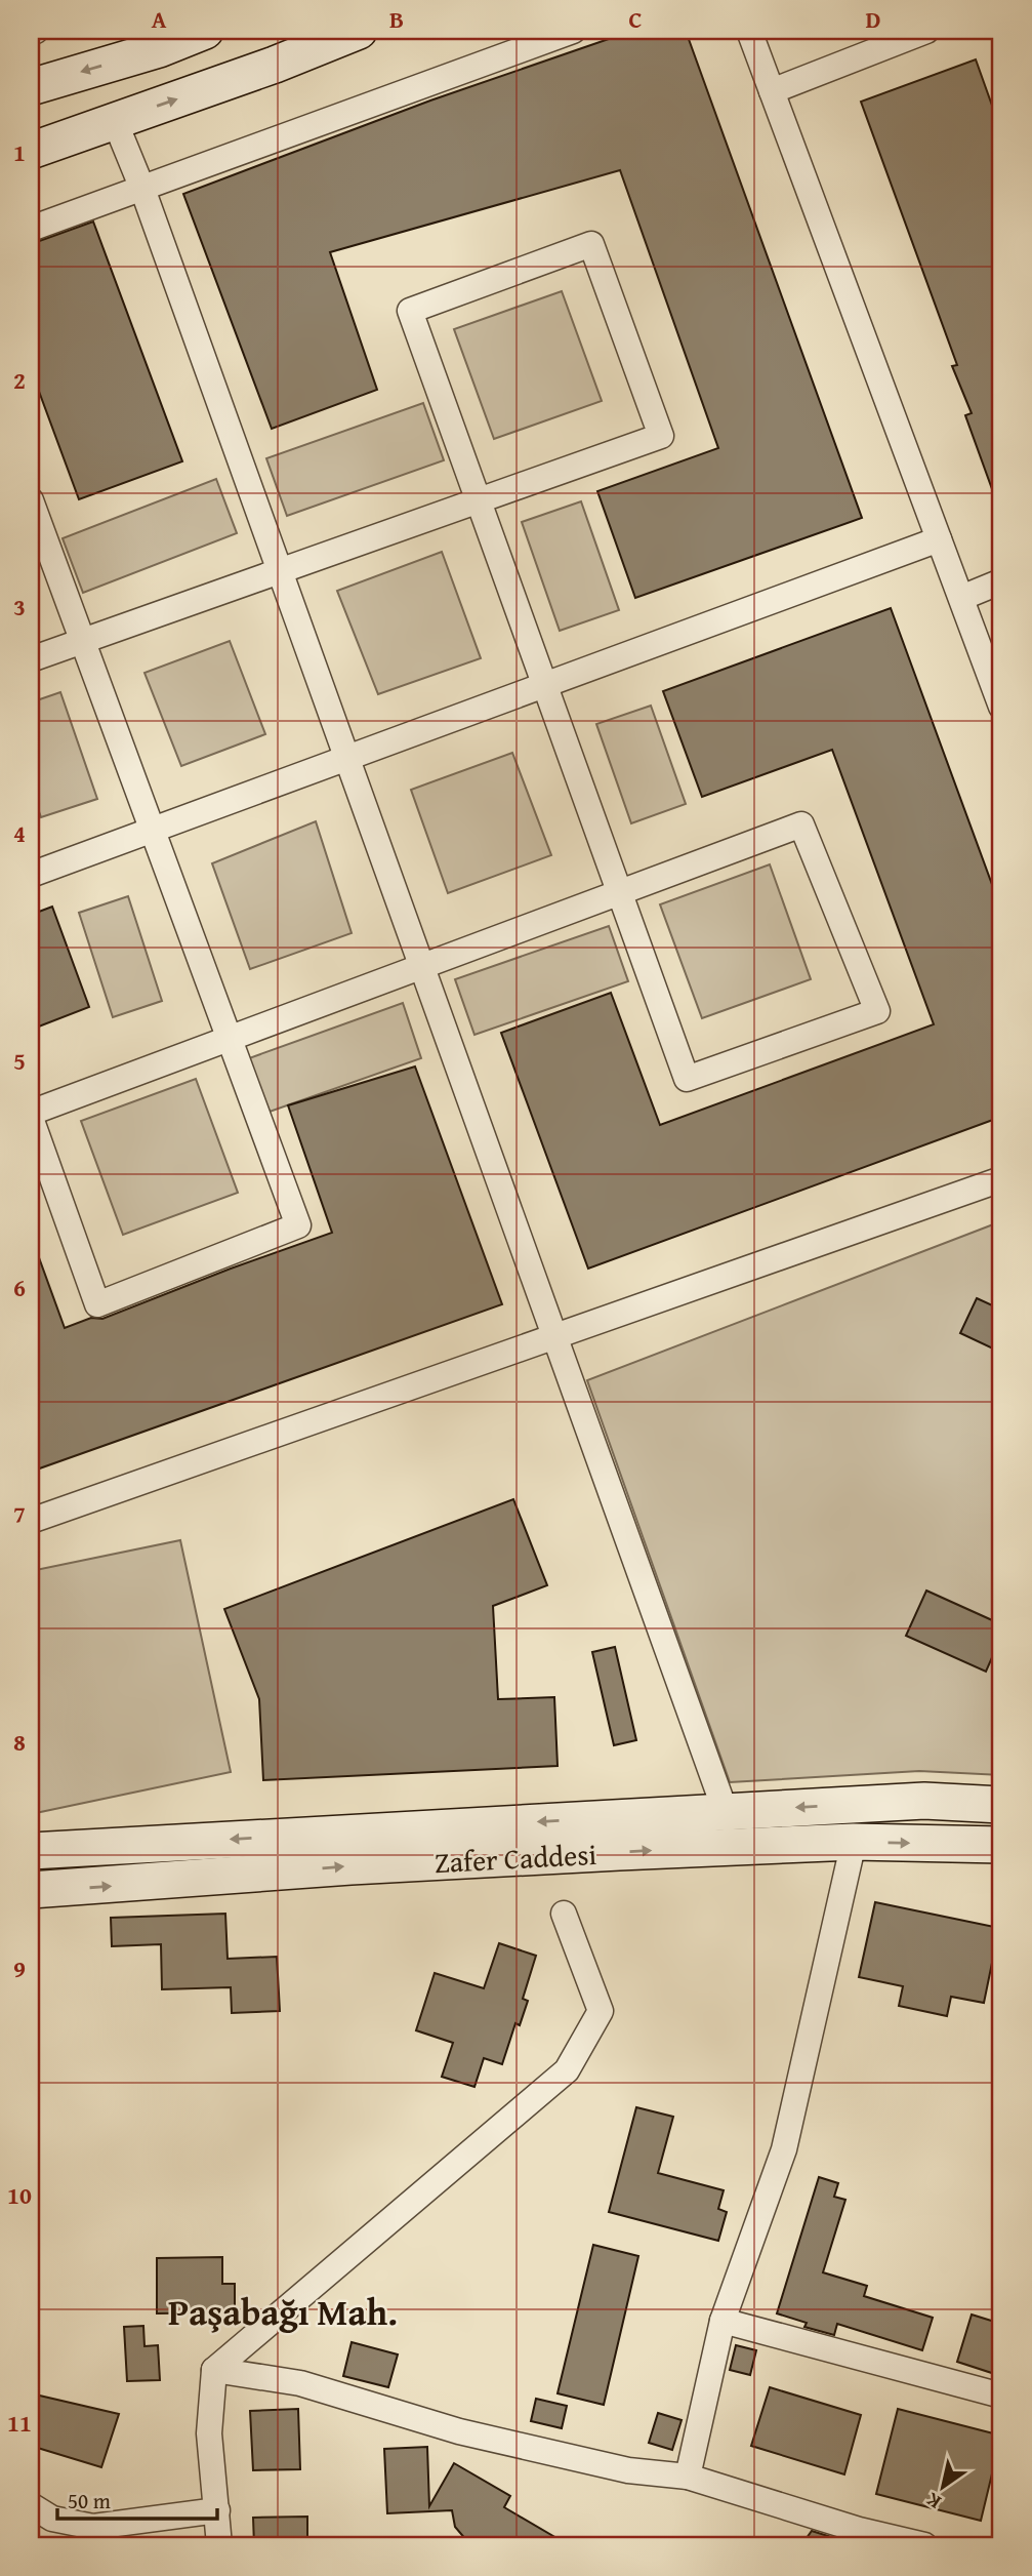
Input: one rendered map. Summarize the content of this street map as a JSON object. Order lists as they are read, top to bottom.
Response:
{
  "streets": {
    "main road": ["Zafer Caddesi"]
  },
  "districts": ["Paşabağı Mah."],
  "scale_bar": "50 m",
  "north": "bottom left",
  "grid": {
    "columns": [
      "A",
      "B",
      "C",
      "D"
    ],
    "rows": [
      "1",
      "2",
      "3",
      "4",
      "5",
      "6",
      "7",
      "8",
      "9",
      "10",
      "11"
    ]
  }
}
